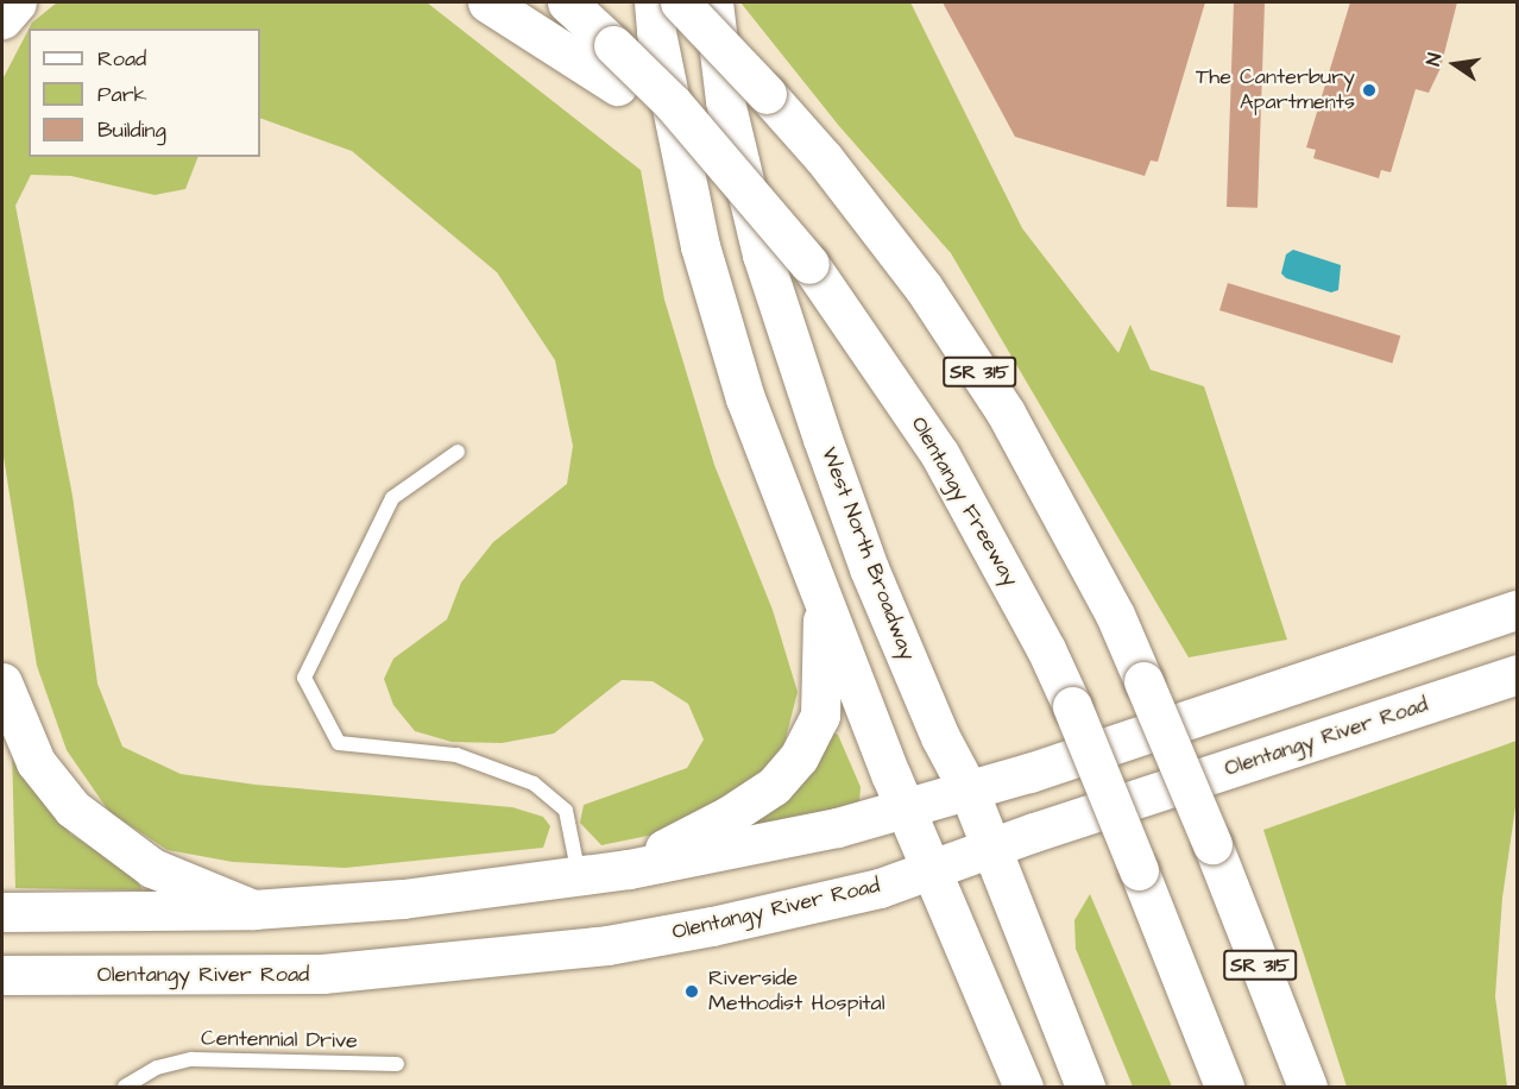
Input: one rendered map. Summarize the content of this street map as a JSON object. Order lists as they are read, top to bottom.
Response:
{
  "streets": {
    "main road": [
      "SR 315",
      "Olentangy Freeway",
      "West North Broadway",
      "Olentangy River Road"
    ],
    "lane": ["Centennial Drive"]
  },
  "crossings": [
    ["West North Broadway", "Olentangy River Road"]
  ],
  "places": ["The Canterbury Apartments", "Riverside Methodist Hospital"],
  "legend": ["Road", "Park", "Building"],
  "north": "left"
}
